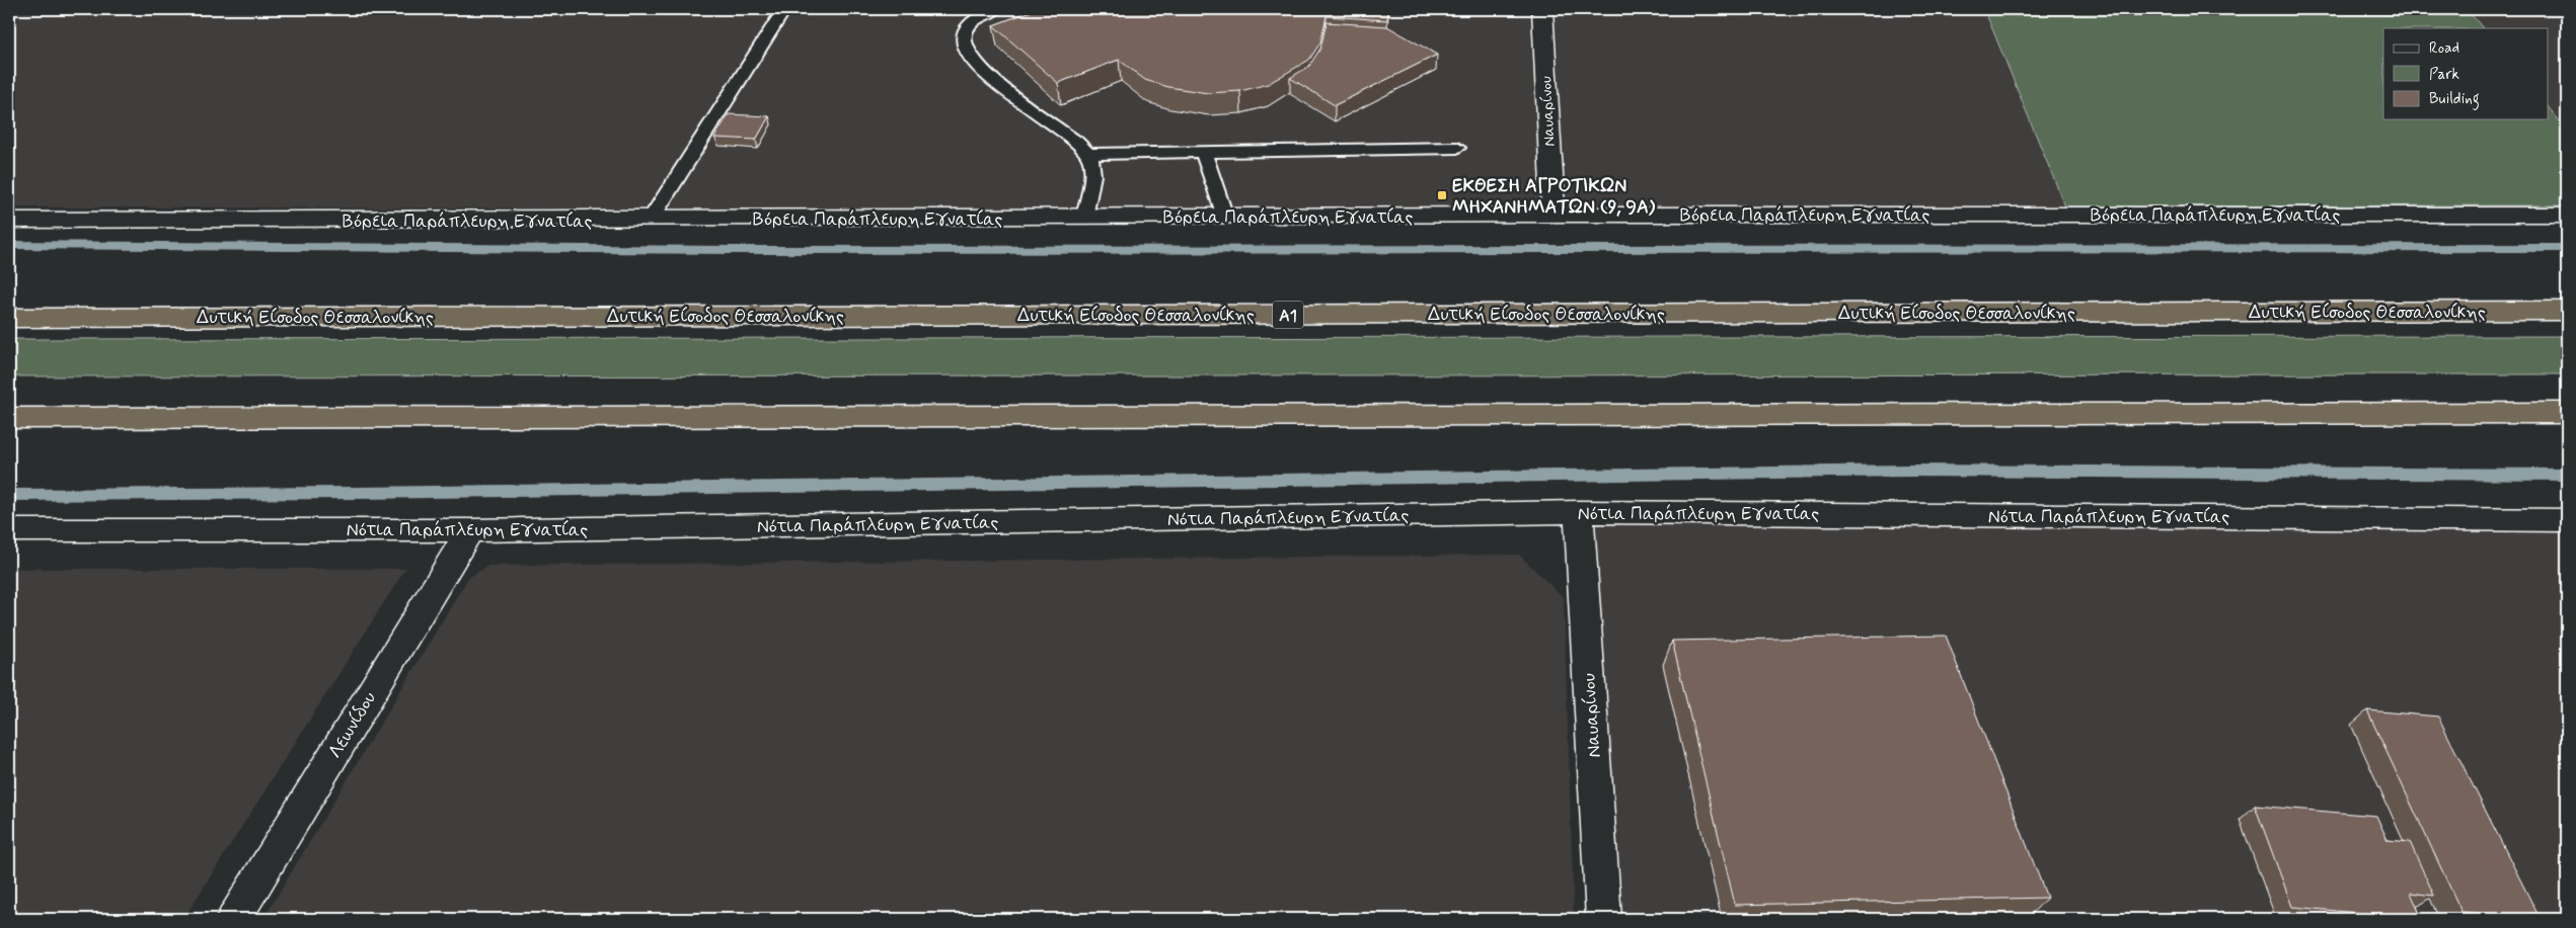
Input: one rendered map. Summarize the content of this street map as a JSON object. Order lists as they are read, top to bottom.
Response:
{
  "streets": {
    "highway": ["Δυτική Είσοδος Θεσσαλονίκης", "Α1"],
    "street": [
      "Ναυαρίνου",
      "Βόρεια Παράπλευρη Εγνατίας",
      "Νότια Παράπλευρη Εγνατίας",
      "Λεωνίδου"
    ]
  },
  "crossings": [
    ["Ναυαρίνου", "Βόρεια Παράπλευρη Εγνατίας"],
    ["Ναυαρίνου", "Νότια Παράπλευρη Εγνατίας"],
    ["Νότια Παράπλευρη Εγνατίας", "Λεωνίδου"]
  ],
  "places": {
    "transit": ["ΕΚΘΕΣΗ ΑΓΡΟΤΙΚΩΝ ΜΗΧΑΝΗΜΑΤΩΝ (9, 9Α)"]
  },
  "legend": ["Road", "Park", "Building"]
}
